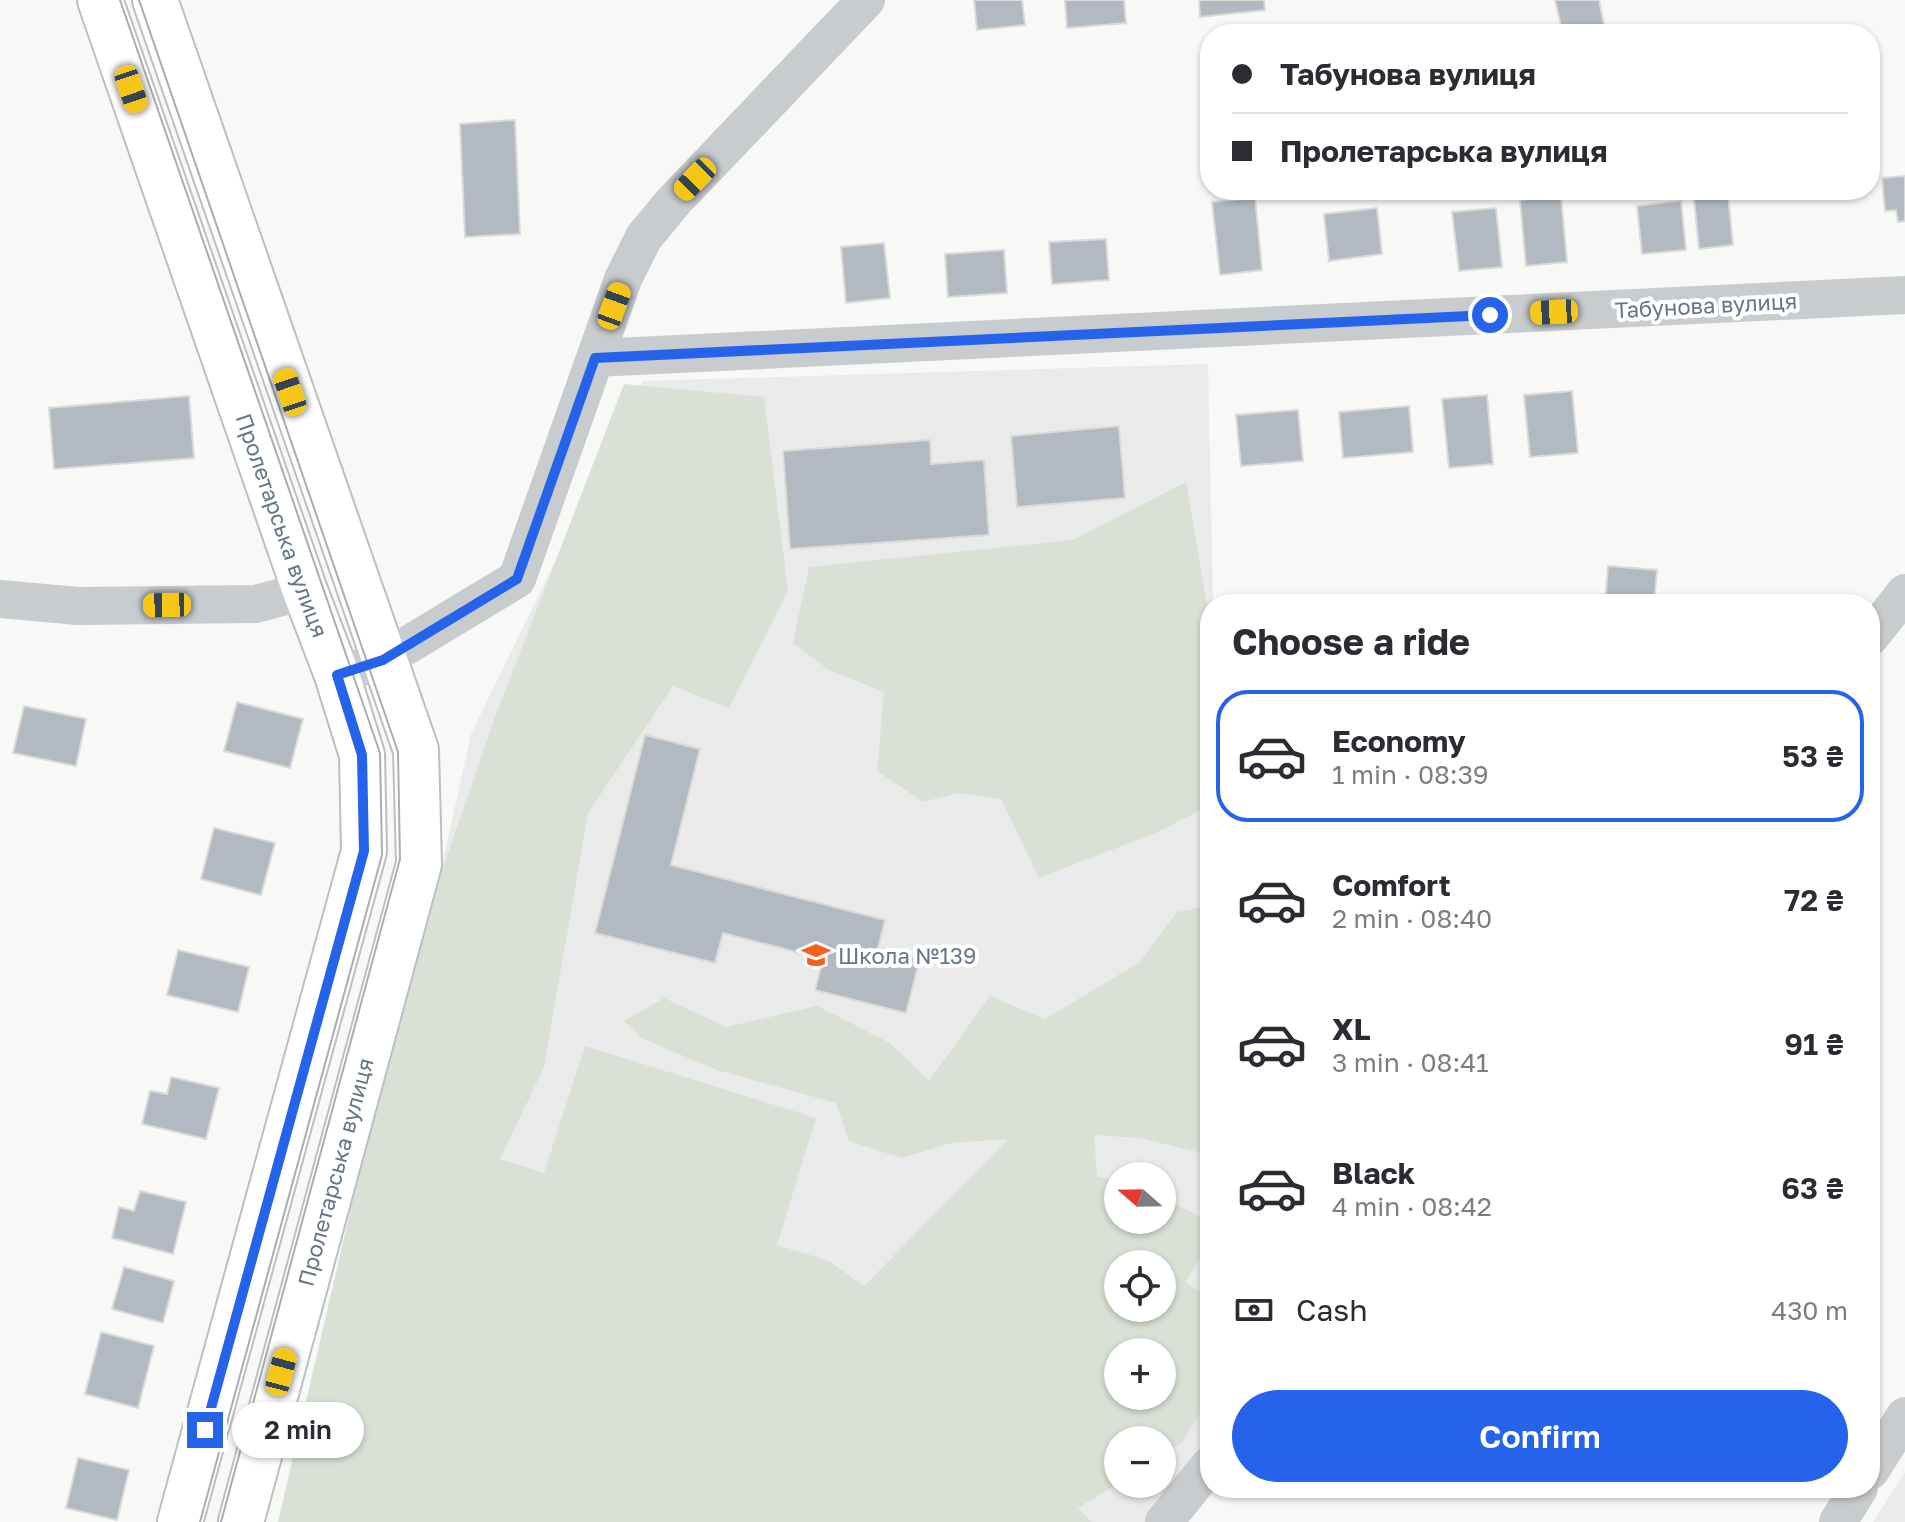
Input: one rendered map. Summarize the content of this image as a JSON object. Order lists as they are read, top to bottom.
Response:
{
  "streets": {
    "main road": ["Пролетарська вулиця"],
    "street": ["Табунова вулиця"]
  },
  "places": {
    "school or university": ["Школа №139"]
  },
  "north": "left",
  "page": {
    "banner": ["Табунова вулиця", "Пролетарська вулиця"],
    "heading": "Choose a ride",
    "list": [
      {
        "name": "Economy",
        "note": "1 min · 08:39",
        "value": "53 ₴"
      },
      {
        "name": "Comfort",
        "note": "2 min · 08:40",
        "value": "72 ₴"
      },
      {
        "name": "XL",
        "note": "3 min · 08:41",
        "value": "91 ₴"
      },
      {
        "name": "Black",
        "note": "4 min · 08:42",
        "value": "63 ₴"
      }
    ],
    "map_buttons": ["+", "−"],
    "pay": ["Cash", "430 m"],
    "buttons": "Confirm",
    "bubble": "2 min"
  }
}
